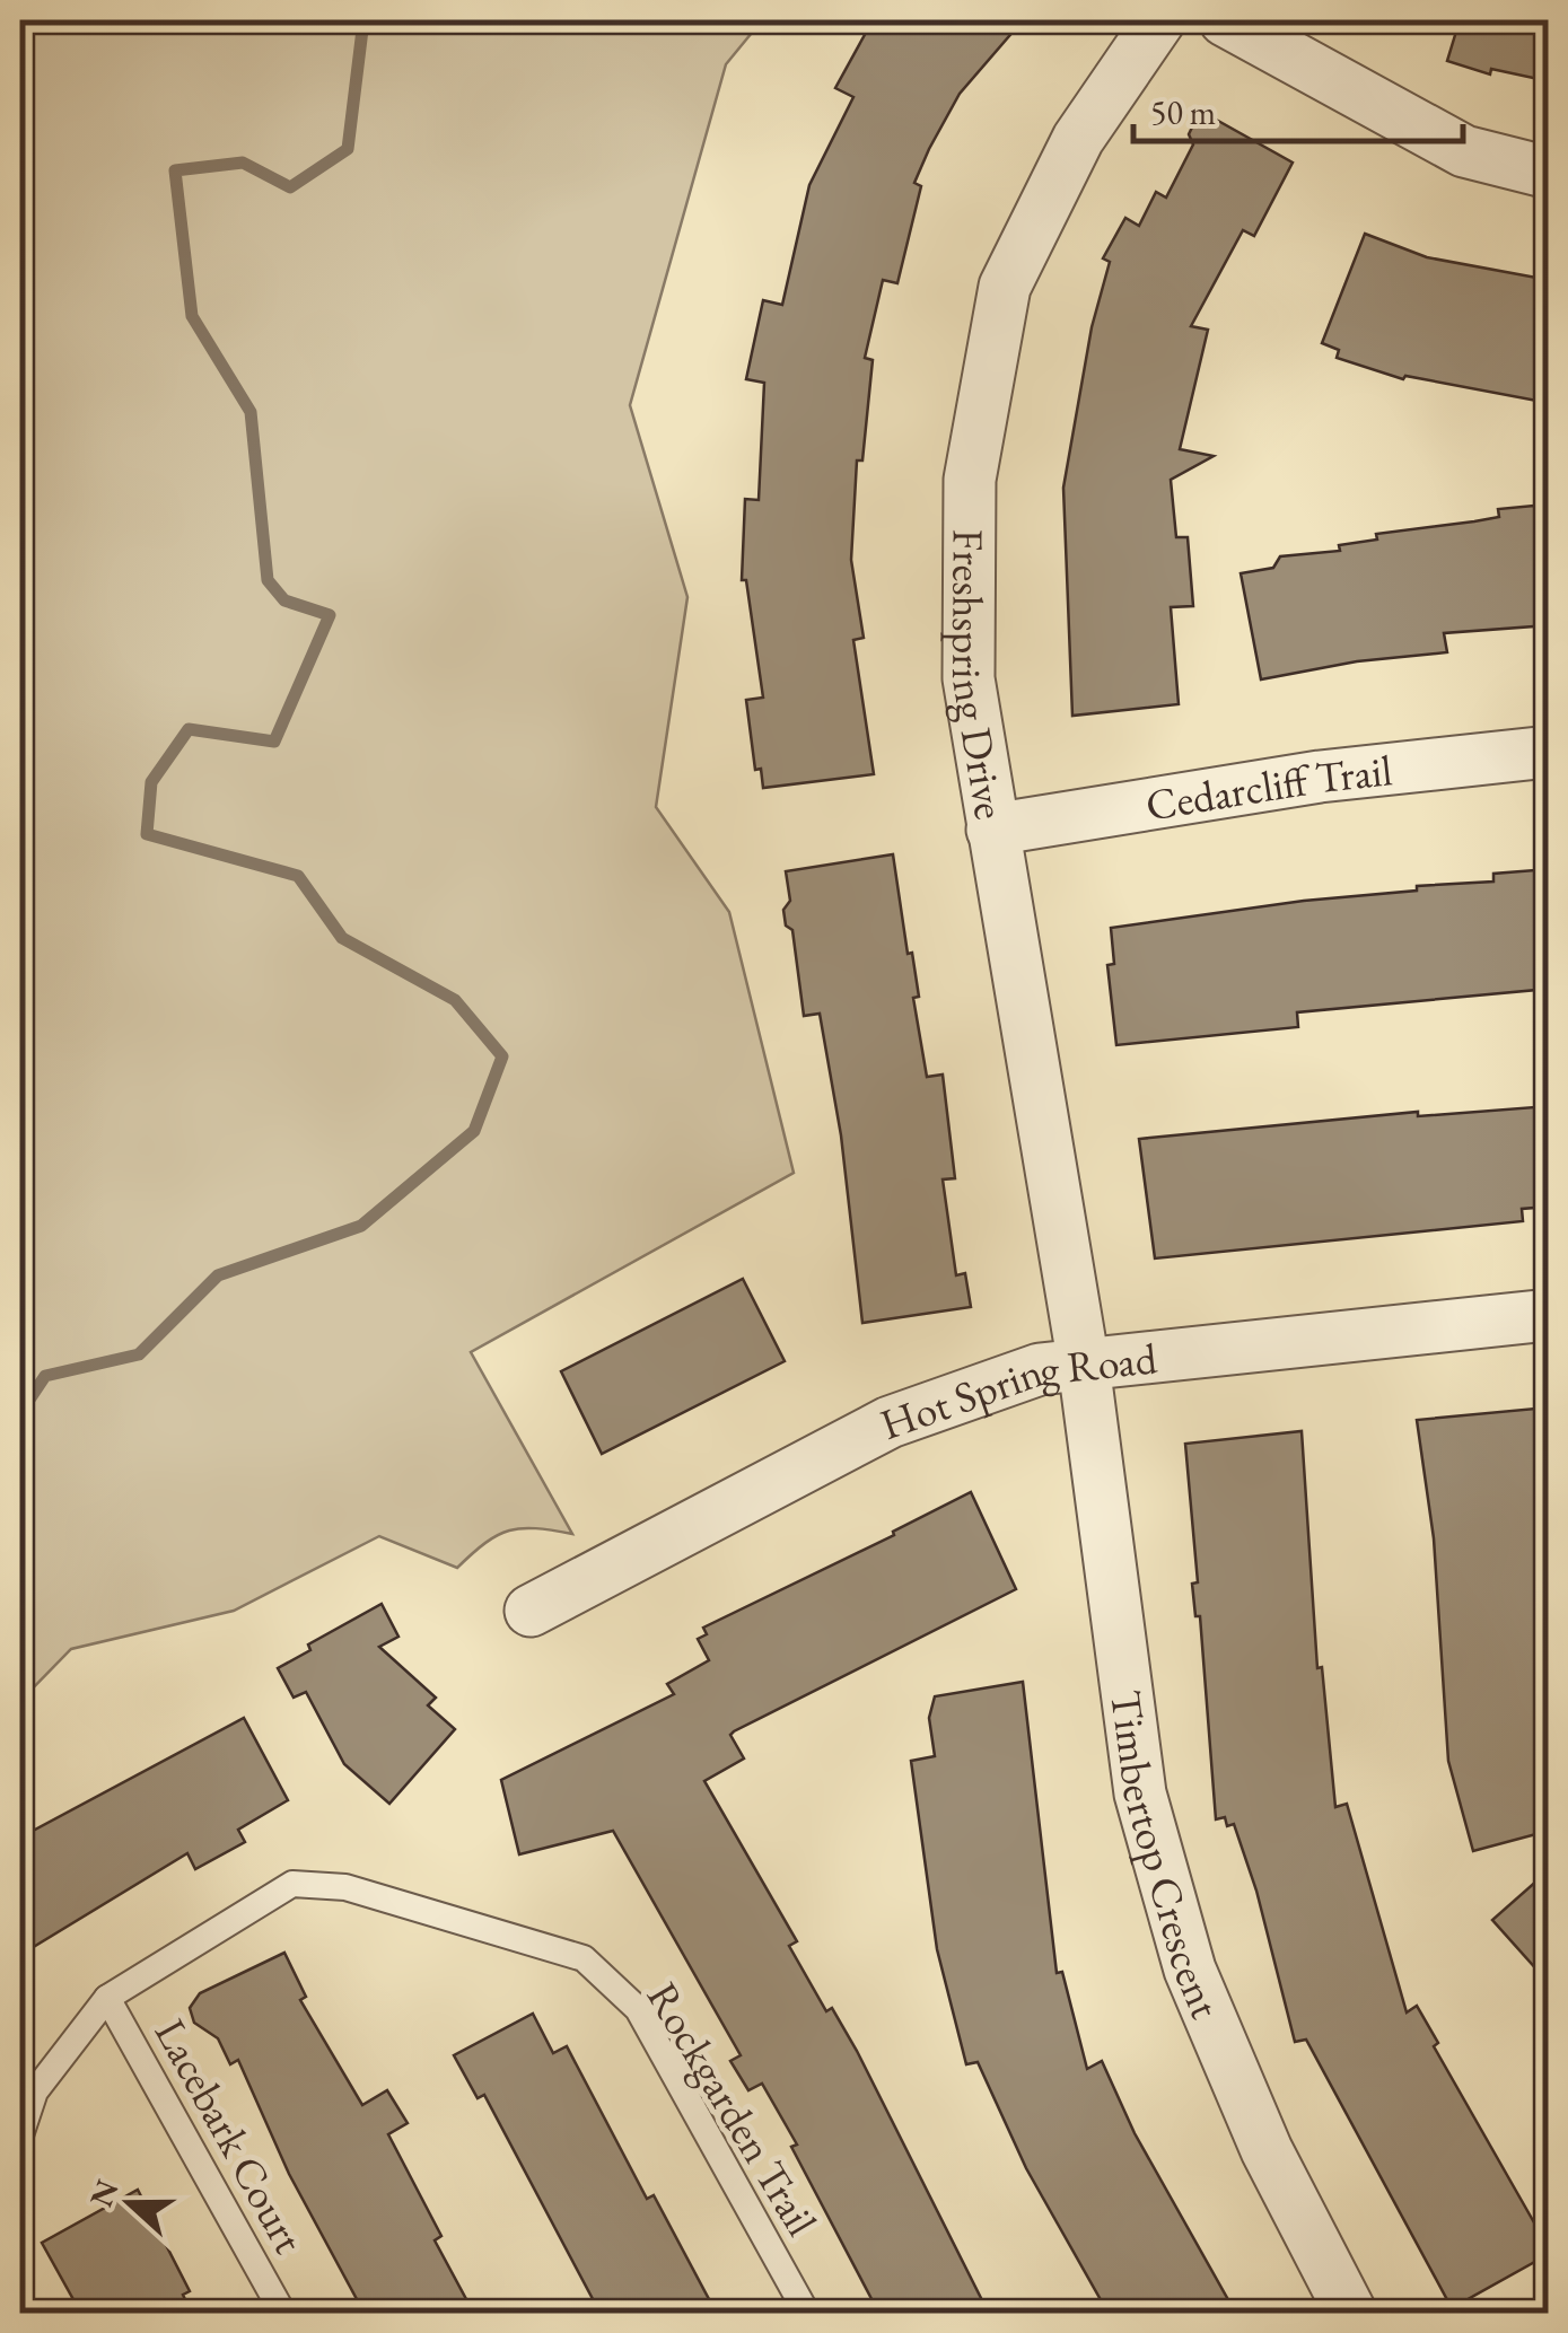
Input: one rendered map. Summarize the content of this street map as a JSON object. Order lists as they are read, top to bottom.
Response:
{
  "streets": {
    "street": [
      "Freshspring Drive",
      "Cedarcliff Trail",
      "Hot Spring Road",
      "Timbertop Crescent"
    ],
    "lane": ["Rockgarden Trail", "Lacebark Court"]
  },
  "crossings": [
    ["Freshspring Drive", "Cedarcliff Trail"],
    ["Freshspring Drive", "Hot Spring Road"],
    ["Freshspring Drive", "Timbertop Crescent"],
    ["Hot Spring Road", "Timbertop Crescent"],
    ["Rockgarden Trail", "Lacebark Court"]
  ],
  "scale_bar": "50 m",
  "north": "left"
}
